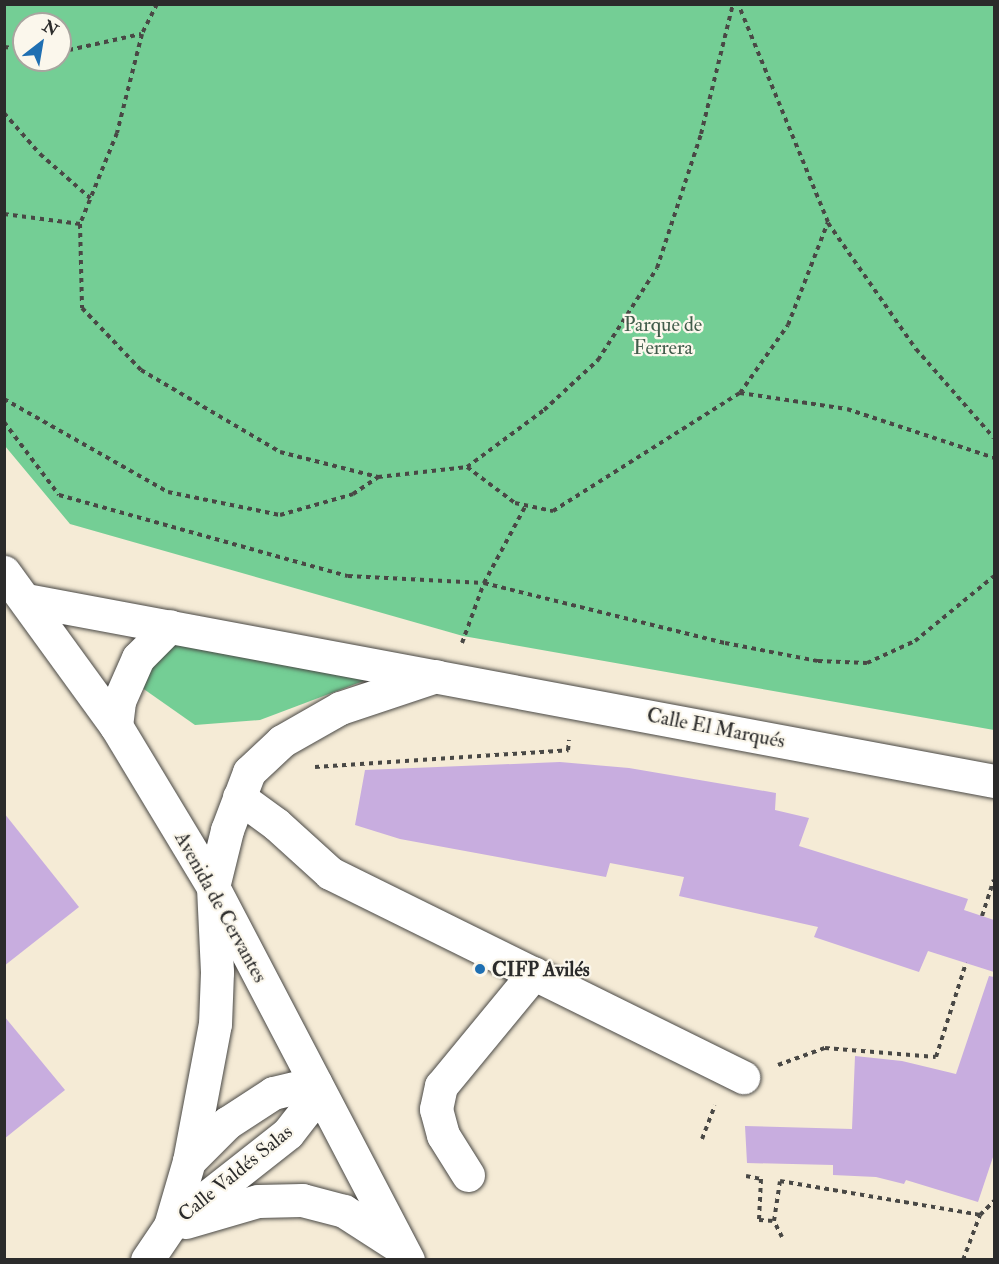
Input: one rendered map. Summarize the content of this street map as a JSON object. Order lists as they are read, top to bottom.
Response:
{
  "streets": {
    "street": ["Calle El Marqués", "Avenida de Cervantes", "Calle Valdés Salas"]
  },
  "crossings": [
    ["Calle El Marqués", "Avenida de Cervantes"],
    ["Avenida de Cervantes", "Calle Valdés Salas"]
  ],
  "parks": ["Parque de Ferrera"],
  "places": ["CIFP Avilés"],
  "north": "top right"
}
